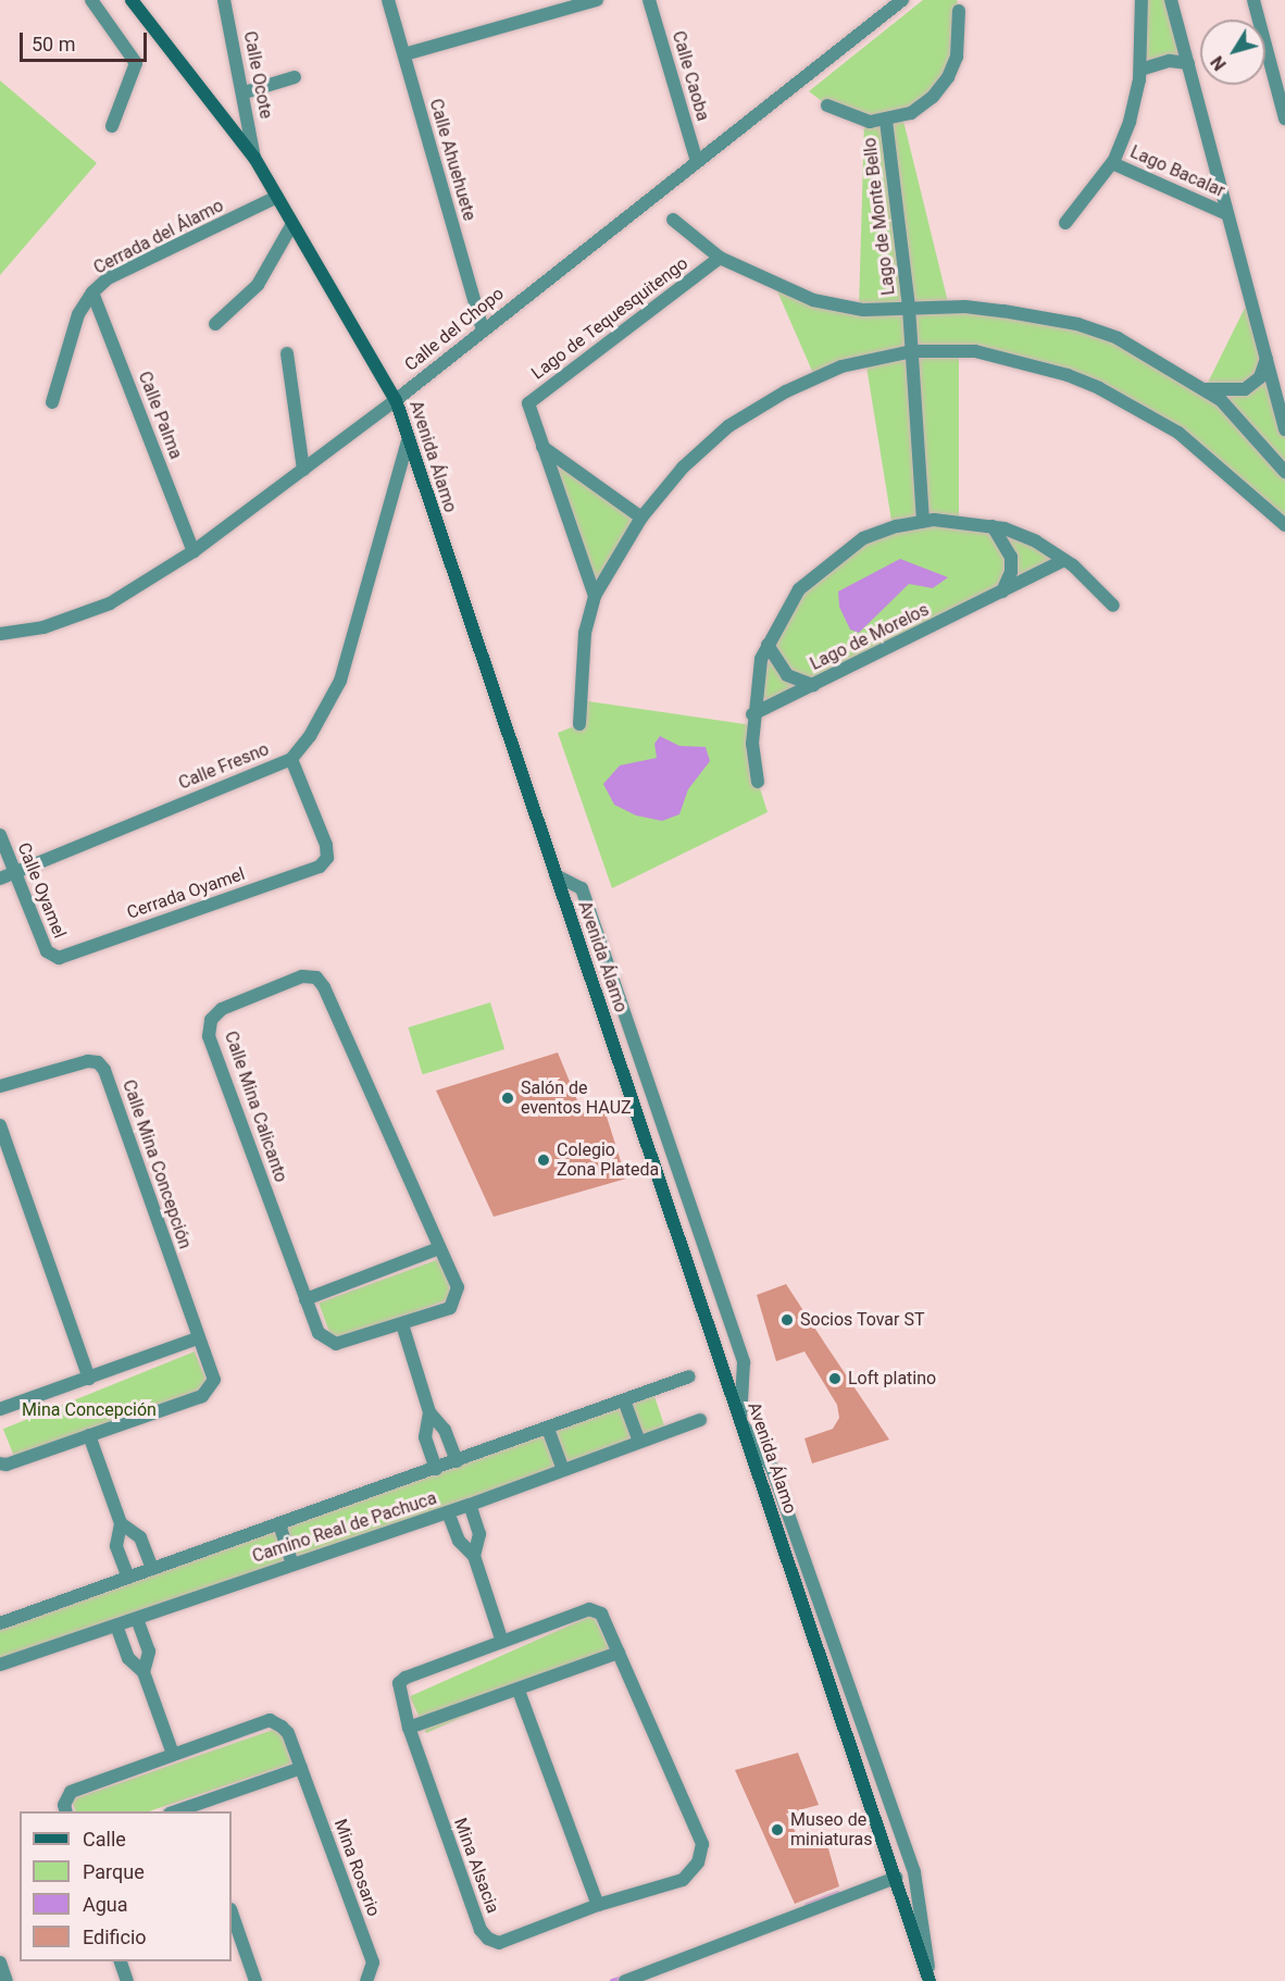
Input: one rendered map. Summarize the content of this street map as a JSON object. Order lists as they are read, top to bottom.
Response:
{
  "streets": {
    "street": [
      "Calle Ocote",
      "Calle Caoba",
      "Calle Ahuehuete",
      "Lago Bacalar",
      "Lago de Monte Bello",
      "Cerrada del Álamo",
      "Lago de Tequesquitengo",
      "Calle del Chopo",
      "Calle Palma",
      "Avenida Álamo",
      "Lago de Morelos",
      "Calle Fresno",
      "Calle Oyamel",
      "Cerrada Oyamel",
      "Calle Mina Calicanto",
      "Calle Mina Concepción",
      "Camino Real de Pachuca",
      "Mina Alsacia",
      "Mina Rosario"
    ]
  },
  "crossings": [
    ["Calle Ocote", "Avenida Álamo"],
    ["Calle Caoba", "Calle del Chopo"],
    ["Calle Ahuehuete", "Calle del Chopo"],
    ["Lago de Monte Bello", "Lago de Tequesquitengo"],
    ["Cerrada del Álamo", "Calle Palma"],
    ["Cerrada del Álamo", "Avenida Álamo"],
    ["Calle del Chopo", "Calle Palma"],
    ["Calle del Chopo", "Avenida Álamo"],
    ["Avenida Álamo", "Calle Fresno"],
    ["Calle Fresno", "Calle Oyamel"],
    ["Calle Fresno", "Cerrada Oyamel"],
    ["Calle Oyamel", "Cerrada Oyamel"]
  ],
  "parks": ["Mina Concepción"],
  "places": [
    "Salón de eventos HAUZ",
    "Colegio Zona Plateda",
    "Socios Tovar ST",
    "Loft platino",
    "Museo de miniaturas"
  ],
  "legend": [
    "Calle",
    "Parque",
    "Agua",
    "Edificio"
  ],
  "scale_bar": "50 m",
  "north": "bottom left"
}
